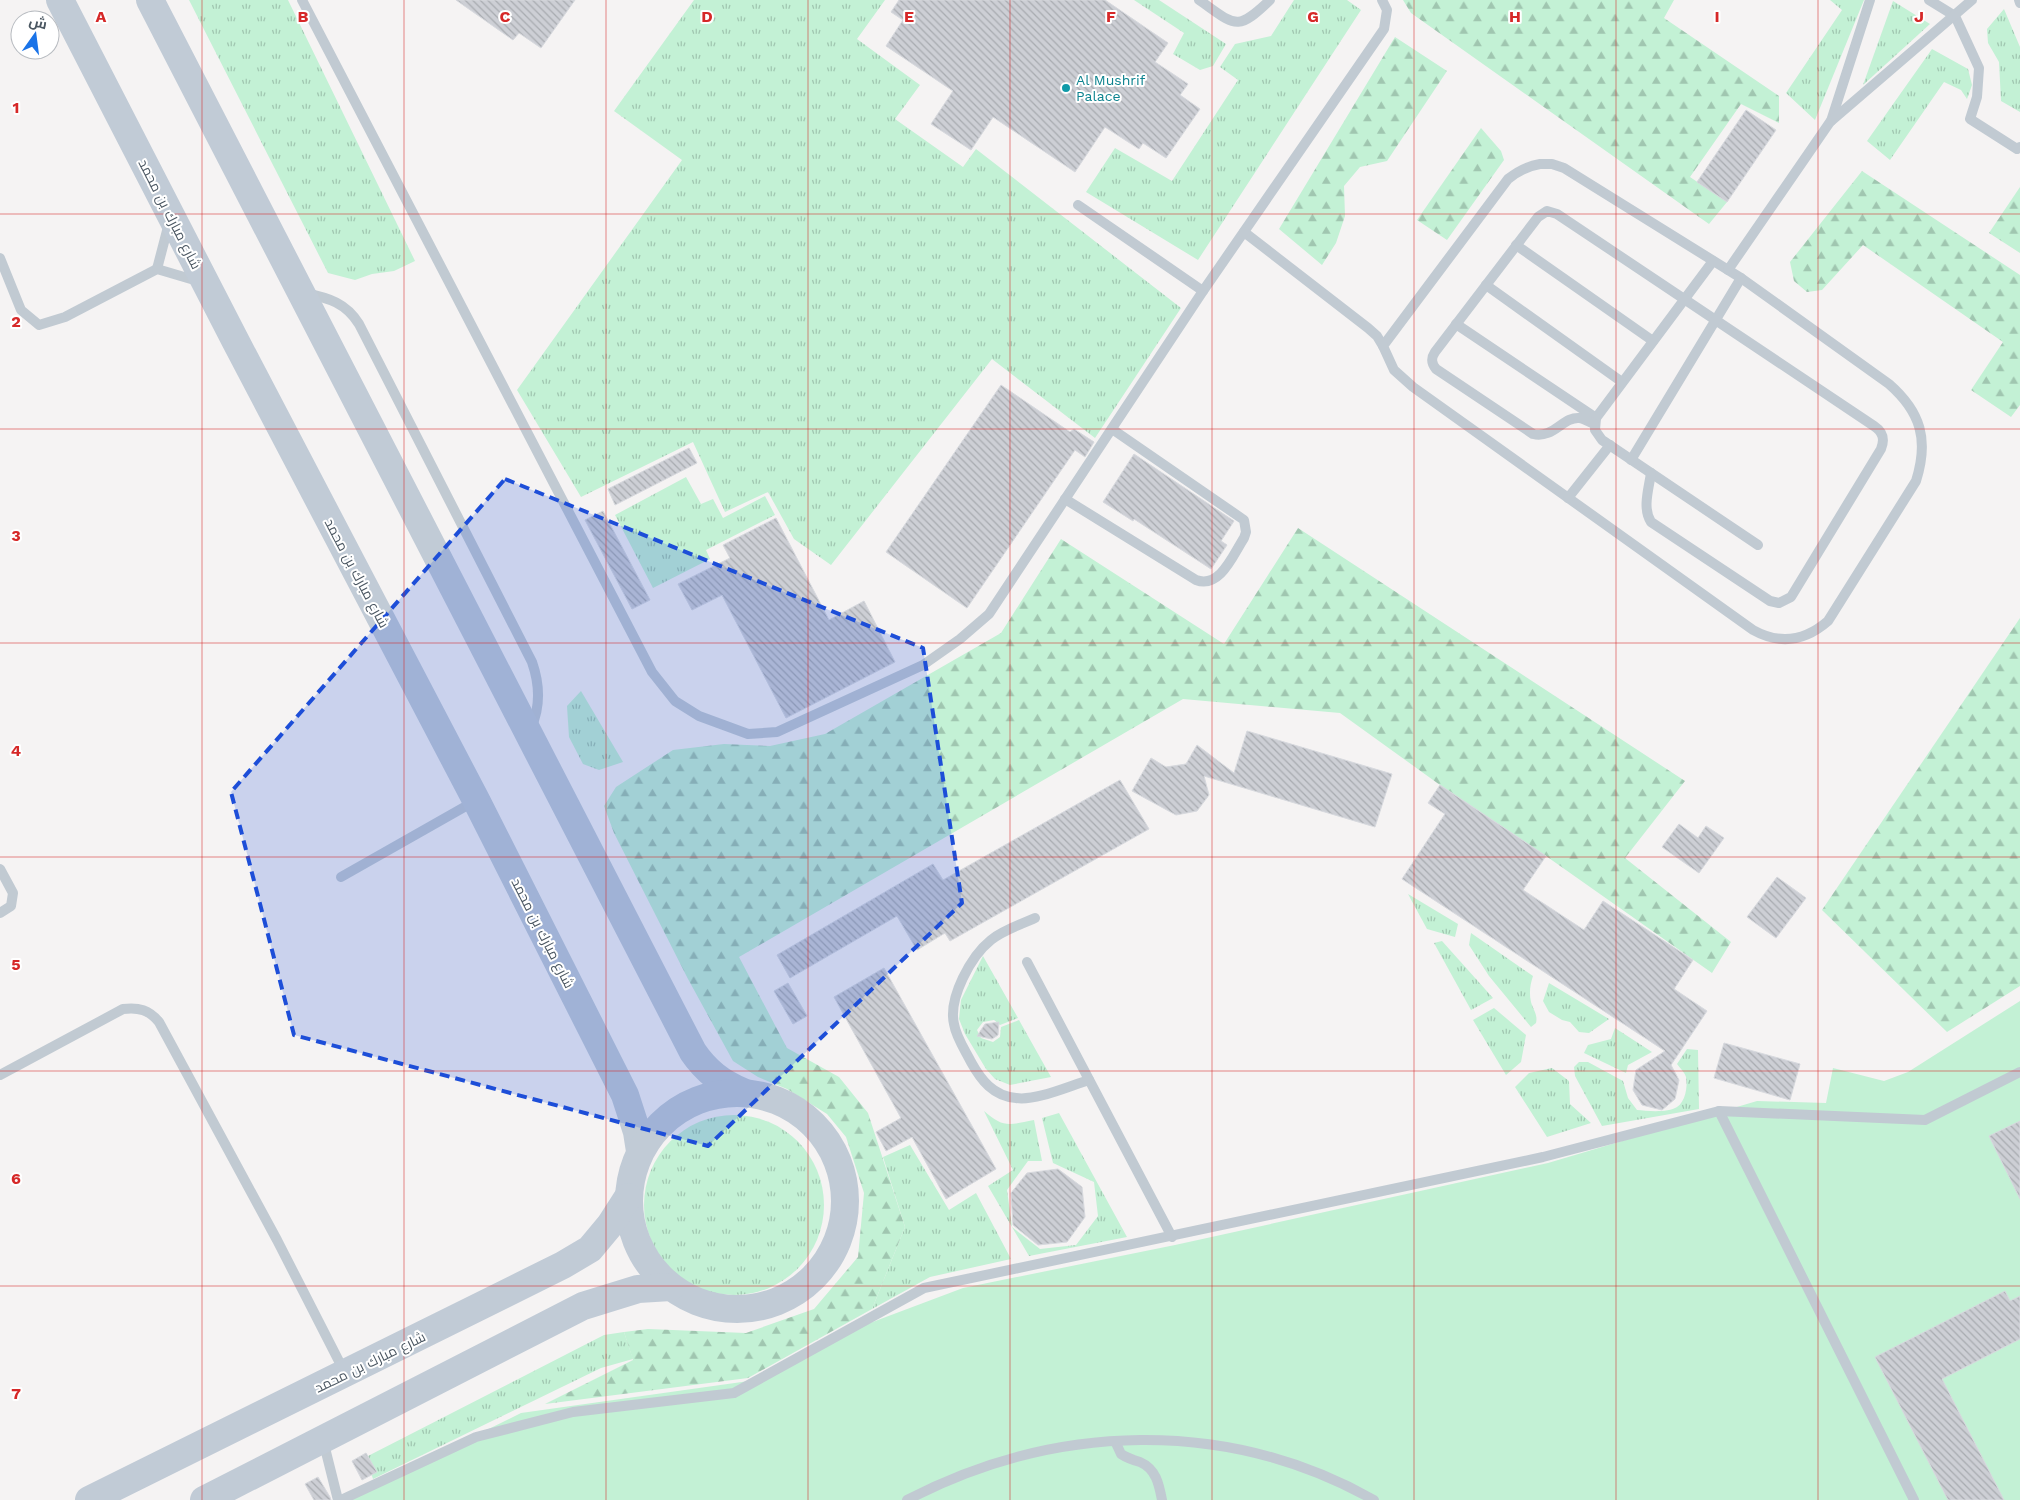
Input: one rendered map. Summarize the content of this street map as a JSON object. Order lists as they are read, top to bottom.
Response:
{
  "streets": {
    "street": ["شارع مبارك بن محمد"]
  },
  "places": ["Al Mushrif Palace"],
  "north": "top",
  "grid": {
    "columns": [
      "A",
      "B",
      "C",
      "D",
      "E",
      "F",
      "G",
      "H",
      "I",
      "J"
    ],
    "rows": [
      "1",
      "2",
      "3",
      "4",
      "5",
      "6",
      "7"
    ]
  }
}
